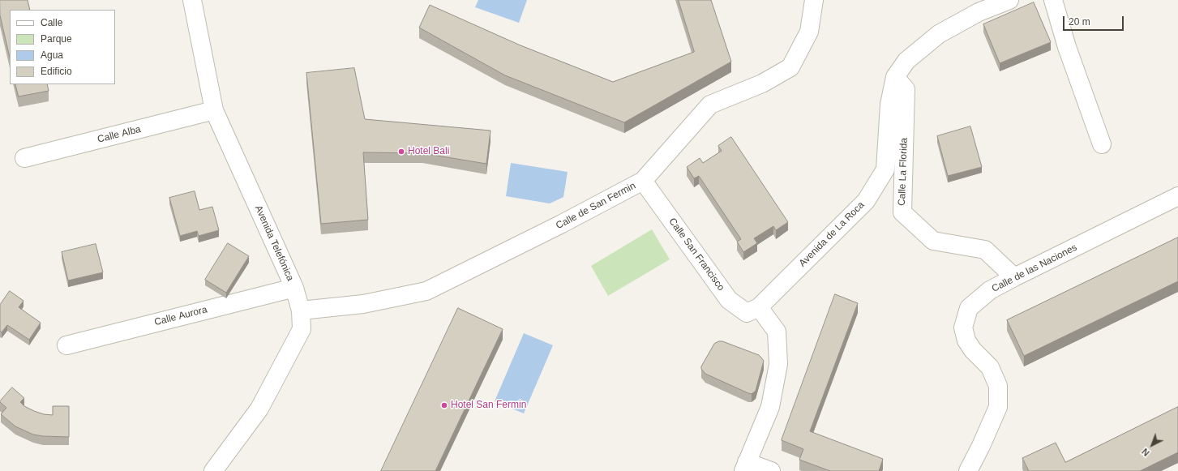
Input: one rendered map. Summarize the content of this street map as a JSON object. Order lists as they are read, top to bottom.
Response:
{
  "streets": {
    "street": [
      "Calle Alba",
      "Calle La Florida",
      "Calle de San Fermin",
      "Avenida de La Roca",
      "Avenida Telefónica",
      "Calle San Francisco",
      "Calle de las Naciones",
      "Calle Aurora"
    ]
  },
  "crossings": [
    ["Calle Alba", "Avenida Telefónica"],
    ["Calle La Florida", "Avenida de La Roca"],
    ["Calle La Florida", "Calle de las Naciones"],
    ["Calle de San Fermin", "Avenida Telefónica"],
    ["Calle de San Fermin", "Calle San Francisco"],
    ["Avenida de La Roca", "Calle San Francisco"],
    ["Avenida Telefónica", "Calle Aurora"]
  ],
  "places": ["Hotel Bali", "Hotel San Fermin"],
  "legend": [
    "Calle",
    "Parque",
    "Agua",
    "Edificio"
  ],
  "scale_bar": "20 m",
  "north": "bottom left"
}
